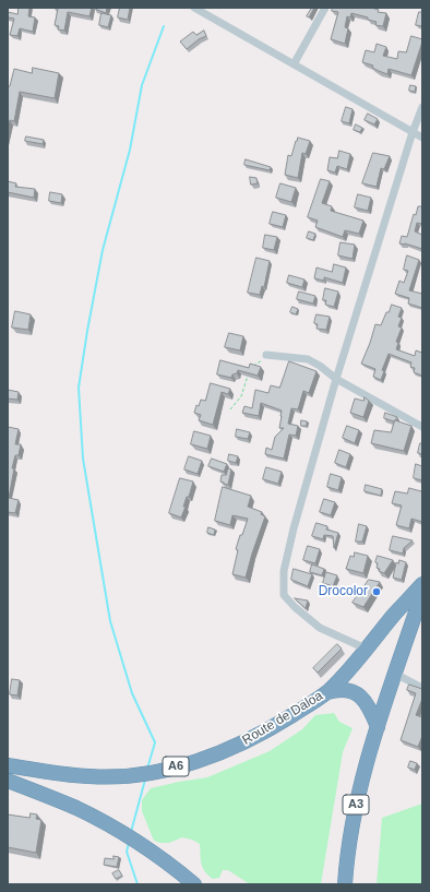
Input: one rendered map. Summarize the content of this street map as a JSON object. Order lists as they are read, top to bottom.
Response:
{
  "streets": {
    "highway": ["Route de Daloa", "A6", "A3"]
  },
  "crossings": [
    ["Route de Daloa", "A6"]
  ],
  "places": ["Drocolor"]
}
